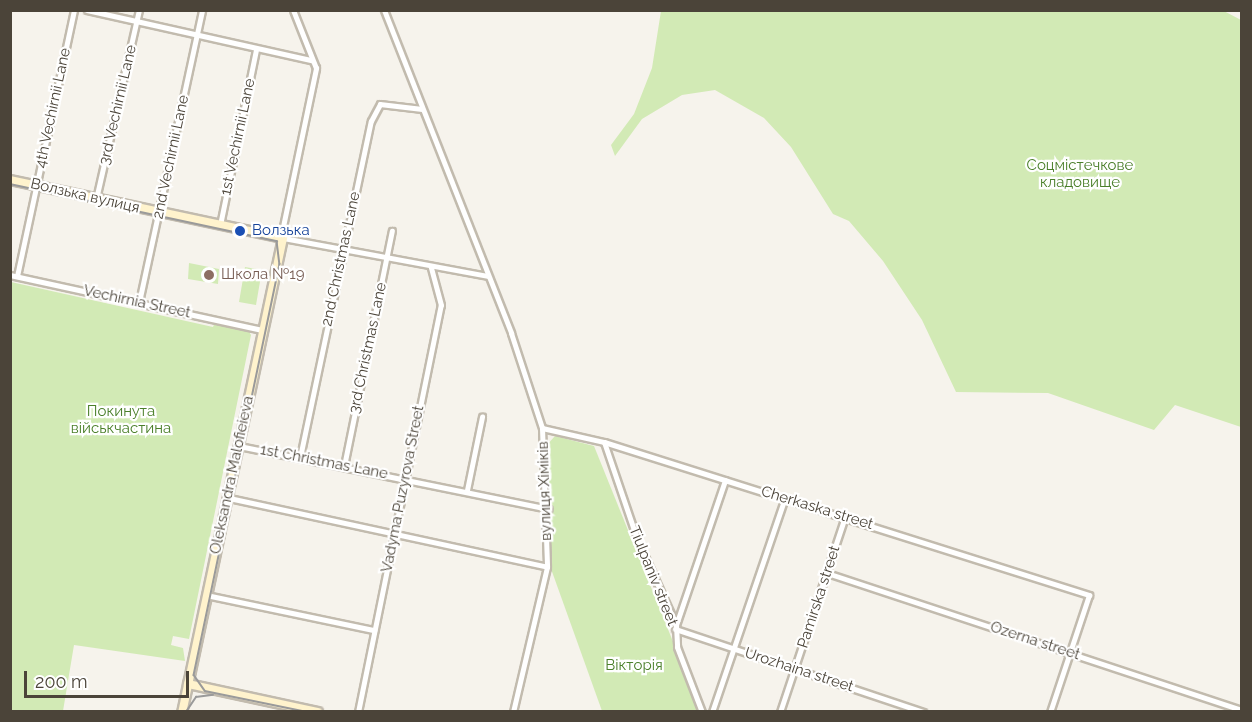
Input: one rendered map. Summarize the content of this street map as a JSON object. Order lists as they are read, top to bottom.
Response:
{
  "streets": {
    "street": [
      "3rd Vechirnii Lane",
      "4th Vechirnii Lane",
      "1st Vechirnii Lane",
      "2nd Vechirnii Lane",
      "Волзька вулиця",
      "2nd Christmas Lane",
      "Vechirnia Street",
      "3rd Christmas Lane",
      "1st Christmas Lane",
      "Oleksandra Malofieieva",
      "Vadyma Puzyrova Street",
      "вулиця Хіміків",
      "Cherkaska street",
      "Tiulpaniv street",
      "Pamirska street",
      "Ozerna street",
      "Urozhaina street"
    ]
  },
  "crossings": [
    ["3rd Vechirnii Lane", "Волзька вулиця"],
    ["4th Vechirnii Lane", "Волзька вулиця"],
    ["4th Vechirnii Lane", "Vechirnia Street"],
    ["1st Vechirnii Lane", "Волзька вулиця"],
    ["2nd Vechirnii Lane", "Волзька вулиця"],
    ["2nd Vechirnii Lane", "Vechirnia Street"],
    ["Волзька вулиця", "Oleksandra Malofieieva"],
    ["2nd Christmas Lane", "1st Christmas Lane"],
    ["2nd Christmas Lane", "вулиця Хіміків"],
    ["Vechirnia Street", "Oleksandra Malofieieva"],
    ["3rd Christmas Lane", "1st Christmas Lane"],
    ["1st Christmas Lane", "Oleksandra Malofieieva"],
    ["1st Christmas Lane", "Vadyma Puzyrova Street"],
    ["1st Christmas Lane", "вулиця Хіміків"],
    ["вулиця Хіміків", "Cherkaska street"],
    ["Cherkaska street", "Tiulpaniv street"],
    ["Cherkaska street", "Pamirska street"],
    ["Cherkaska street", "Ozerna street"],
    ["Tiulpaniv street", "Urozhaina street"],
    ["Pamirska street", "Ozerna street"],
    ["Pamirska street", "Urozhaina street"]
  ],
  "parks": ["Соцмістечкове кладовище", "Покинута військчастина", "Вікторія"],
  "places": ["Волзька", "Школа №19"],
  "scale_bar": "200 m"
}
